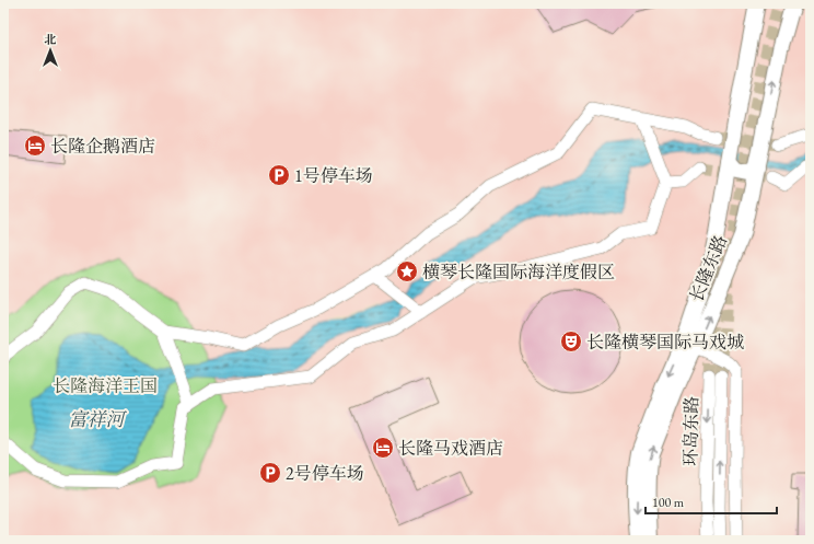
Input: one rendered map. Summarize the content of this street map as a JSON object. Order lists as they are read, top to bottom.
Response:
{
  "streets": {
    "main road": ["长隆东路"],
    "street": ["环岛东路"]
  },
  "water": ["富祥河"],
  "parks": ["长隆海洋王国"],
  "places": {
    "hotel": ["长隆企鹅酒店", "长隆马戏酒店"],
    "parking": ["1号停车场", "2号停车场"],
    "place": ["横琴长隆国际海洋度假区"],
    "theatre": ["长隆横琴国际马戏城"]
  },
  "scale_bar": "100 m",
  "north": "top"
}
